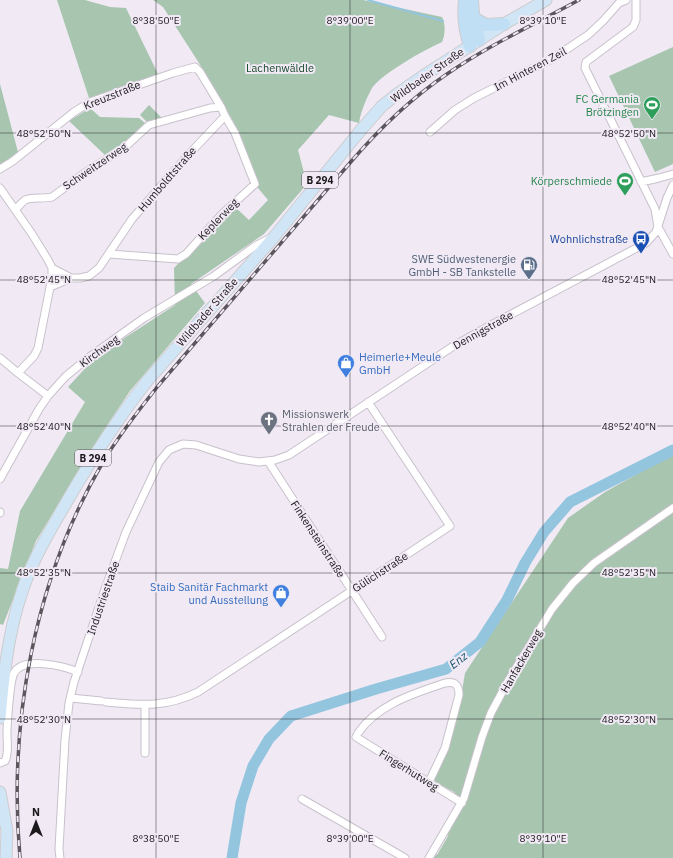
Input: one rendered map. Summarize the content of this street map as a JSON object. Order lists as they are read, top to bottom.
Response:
{
  "streets": {
    "main road": ["Wildbader Straße", "B 294"],
    "street": [
      "Im Hinteren Zeil",
      "Kreuzstraße",
      "Schweitzerweg",
      "Humboldtstraße",
      "Keplerweg",
      "Dennigstraße",
      "Kirchweg",
      "Finkensteinstraße",
      "Gülichstraße",
      "Industriestraße",
      "Hanfackerweg",
      "Fingerhutweg"
    ]
  },
  "crossings": [
    ["Wildbader Straße", "Kirchweg"],
    ["Kreuzstraße", "Schweitzerweg"],
    ["Humboldtstraße", "Keplerweg"],
    ["Dennigstraße", "Finkensteinstraße"],
    ["Dennigstraße", "Gülichstraße"],
    ["Dennigstraße", "Industriestraße"],
    ["Finkensteinstraße", "Gülichstraße"],
    ["Finkensteinstraße", "Industriestraße"],
    ["Gülichstraße", "Industriestraße"],
    ["Hanfackerweg", "Fingerhutweg"]
  ],
  "water": ["Enz"],
  "parks": ["Lachenwäldle"],
  "places": {
    "sports": ["FC Germania Brötzingen", "Körperschmiede"],
    "bus stop": ["Wohnlichstraße"],
    "fuel station": ["SWE Südwestenergie GmbH - SB Tankstelle"],
    "shop": ["Heimerle+Meule GmbH", "Staib Sanitär Fachmarkt und Ausstellung"],
    "church": ["Missionswerk Strahlen der Freude"]
  },
  "north": "top",
  "coordinates": [
    "8°38'50\"E",
    "8°39'00\"E",
    "8°39'10\"E",
    "48°52'50\"N",
    "48°52'45\"N",
    "48°52'40\"N",
    "48°52'35\"N",
    "48°52'30\"N"
  ]
}
